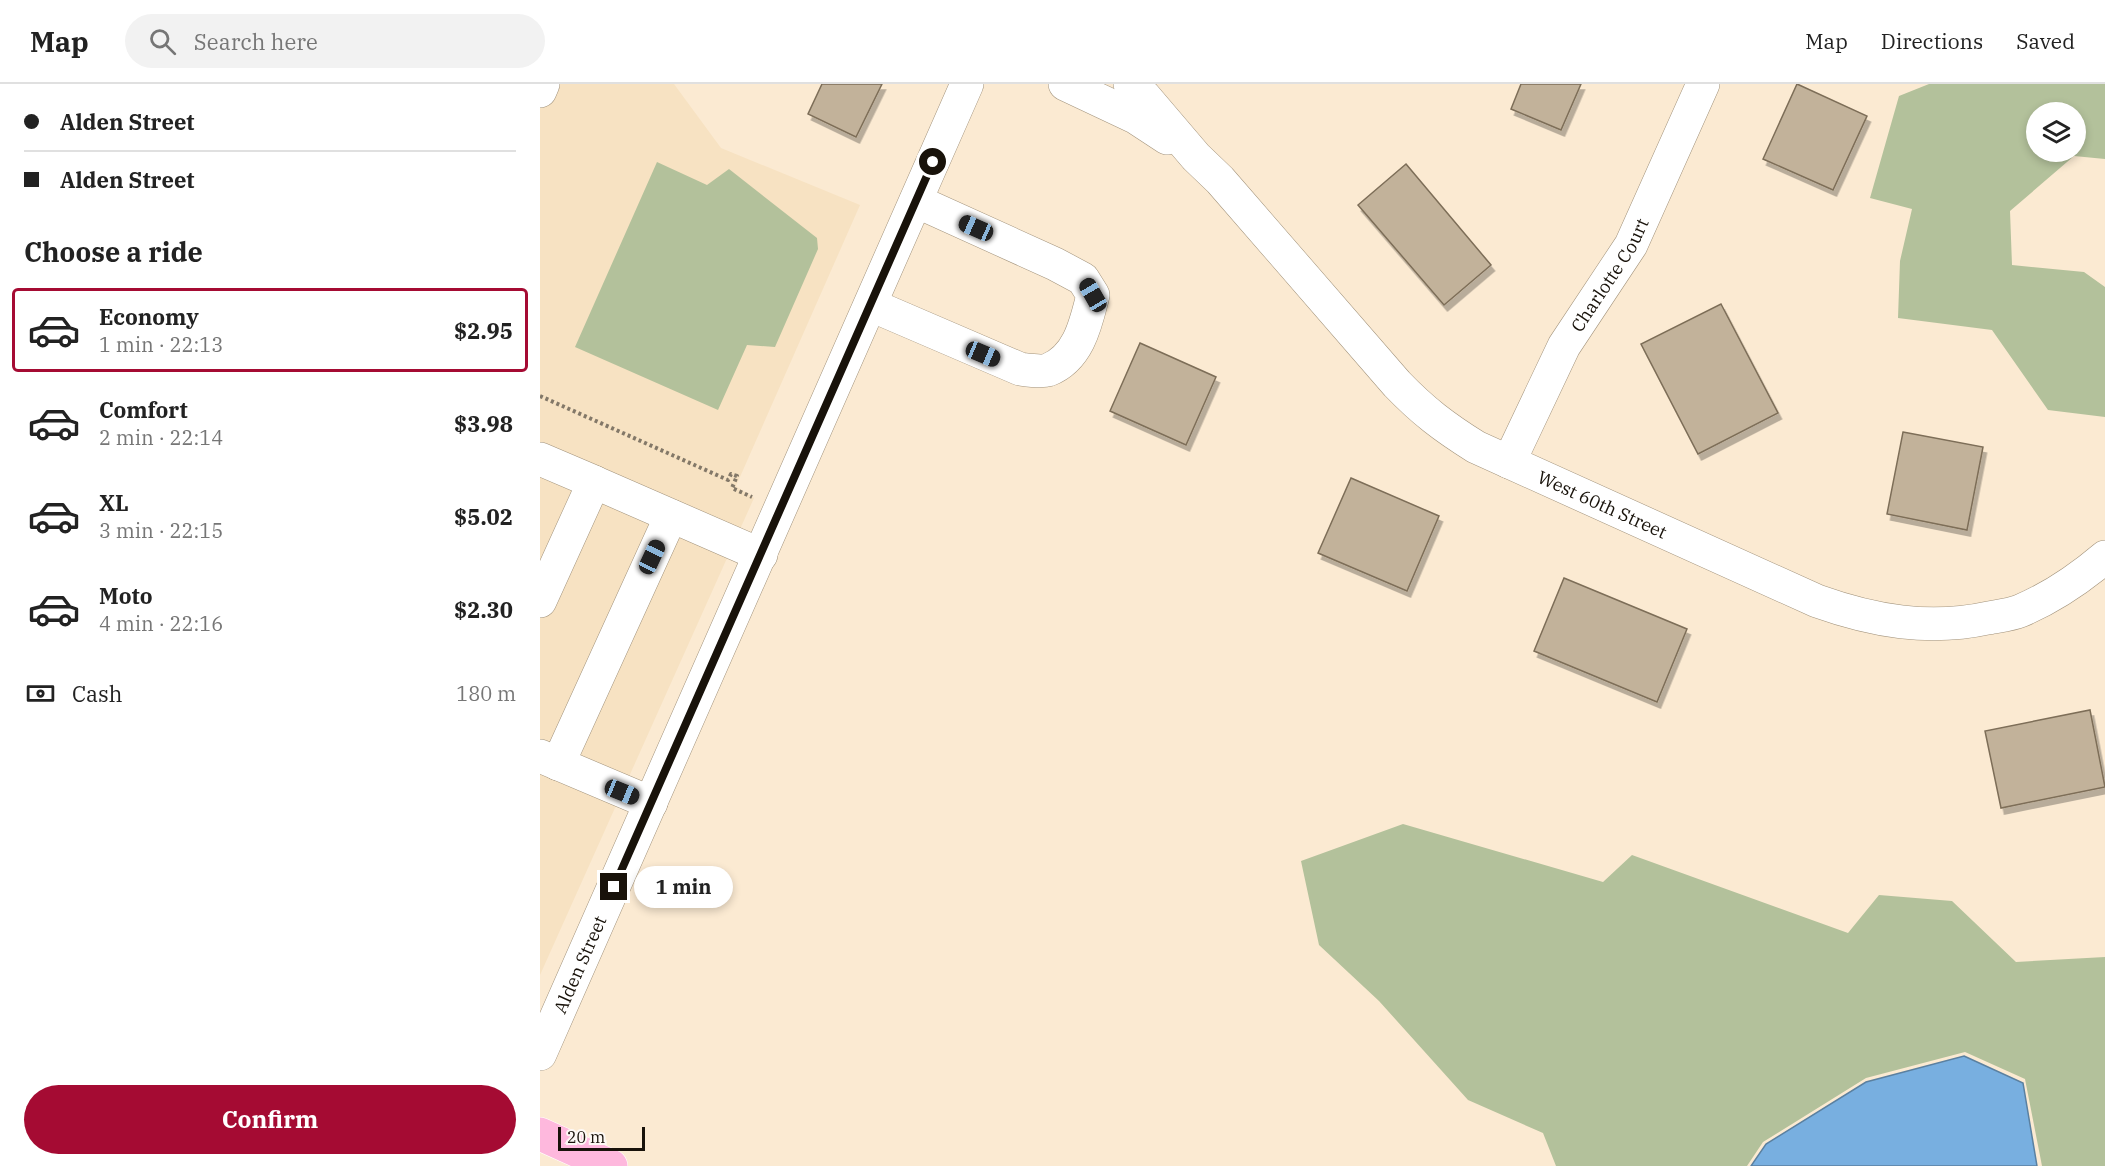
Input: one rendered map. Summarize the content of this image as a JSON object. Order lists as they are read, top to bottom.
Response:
{
  "streets": {
    "street": ["Charlotte Court", "West 60th Street", "Alden Street"]
  },
  "crossings": [
    ["Charlotte Court", "West 60th Street"]
  ],
  "scale_bar": "20 m",
  "page": {
    "header": "Map",
    "search": "Search here",
    "nav": ["Map", "Directions", "Saved"],
    "banner": ["Alden Street", "Alden Street"],
    "heading": "Choose a ride",
    "list": [
      {
        "name": "Economy",
        "note": "1 min · 22:13",
        "value": "$2.95"
      },
      {
        "name": "Comfort",
        "note": "2 min · 22:14",
        "value": "$3.98"
      },
      {
        "name": "XL",
        "note": "3 min · 22:15",
        "value": "$5.02"
      },
      {
        "name": "Moto",
        "note": "4 min · 22:16",
        "value": "$2.30"
      }
    ],
    "pay": ["Cash", "180 m"],
    "bubble": "1 min",
    "buttons": "Confirm",
    "scale": "20 m"
  }
}
